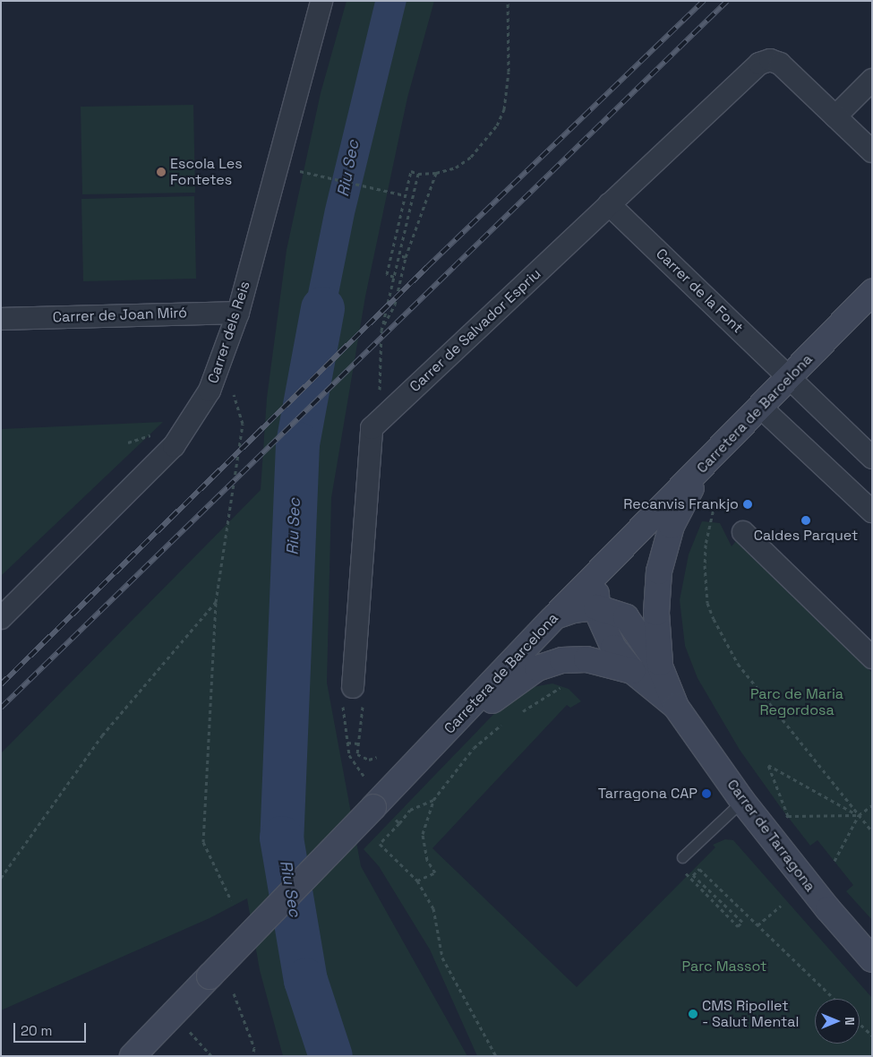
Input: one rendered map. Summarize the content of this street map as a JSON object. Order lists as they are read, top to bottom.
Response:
{
  "streets": {
    "main road": ["Carretera de Barcelona", "Carrer de Tarragona"],
    "street": [
      "Carrer de la Font",
      "Carrer de Joan Miró",
      "Carrer de Salvador Espriu",
      "Carrer dels Reis"
    ]
  },
  "crossings": [
    ["Carrer de la Font", "Carrer de Salvador Espriu"],
    ["Carrer de la Font", "Carretera de Barcelona"],
    ["Carrer de Joan Miró", "Carrer dels Reis"]
  ],
  "water": ["Riu Sec"],
  "parks": ["Parc de Maria Regordosa", "Parc Massot"],
  "places": [
    "Escola Les Fontetes",
    "Recanvis Frankjo",
    "Caldes Parquet",
    "Tarragona CAP",
    "CMS Ripollet - Salut Mental"
  ],
  "scale_bar": "20 m",
  "north": "right"
}
